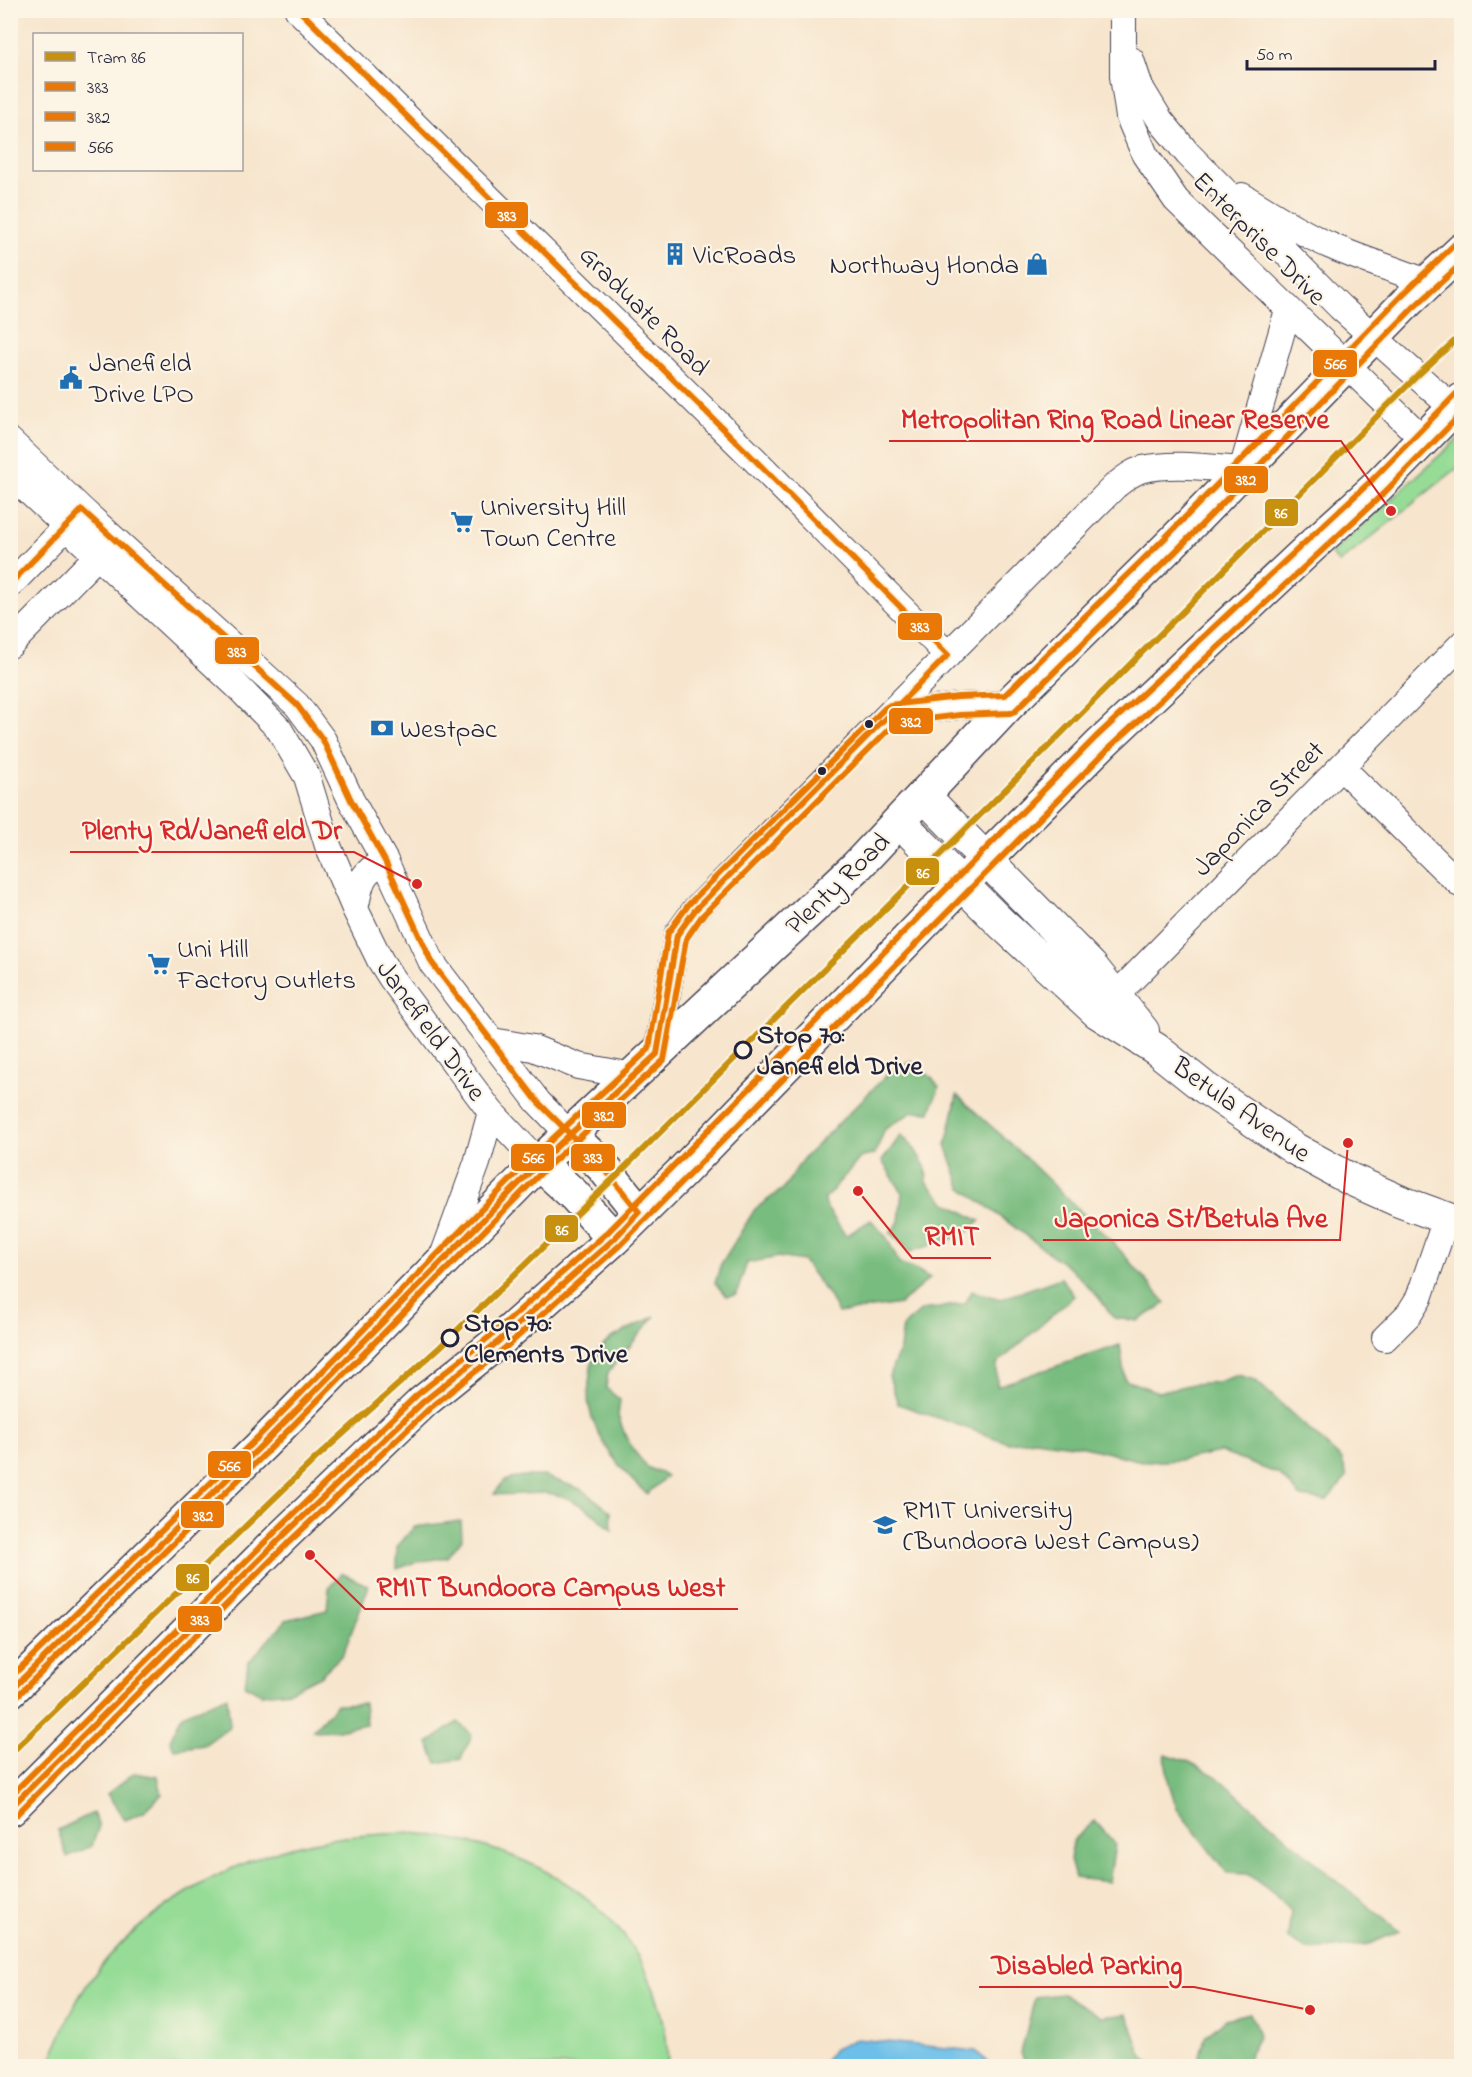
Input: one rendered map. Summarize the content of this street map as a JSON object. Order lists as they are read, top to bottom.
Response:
{
  "streets": {
    "highway": ["Plenty Road", "Janefield Drive"],
    "street": [
      "Enterprise Drive",
      "Graduate Road",
      "Japonica Street",
      "Betula Avenue"
    ]
  },
  "crossings": [
    ["Enterprise Drive", "Plenty Road"],
    ["Japonica Street", "Betula Avenue"],
    ["Plenty Road", "Janefield Drive"],
    ["Plenty Road", "Betula Avenue"]
  ],
  "places": {
    "building": ["VicRoads"],
    "shop": ["Northway Honda"],
    "public building": ["Janefield Drive LPO"],
    "other": [
      "Metropolitan Ring Road Linear Reserve",
      "Plenty Rd/Janefield Dr",
      "Stop 70: Janefield Drive",
      "Japonica St/Betula Ave",
      "RMIT",
      "Stop 70: Clements Drive",
      "RMIT Bundoora Campus West",
      "Disabled Parking"
    ],
    "supermarket": ["University Hill Town Centre", "Uni Hill Factory Outlets"],
    "bank": ["Westpac"],
    "school or university": ["RMIT University (Bundoora West Campus)"]
  },
  "lines": [
    "transit line 383",
    "transit line 566",
    "transit line 382",
    "tram line 86"
  ],
  "legend": [
    "Tram 86",
    "383",
    "382",
    "566"
  ],
  "scale_bar": "50 m"
}
